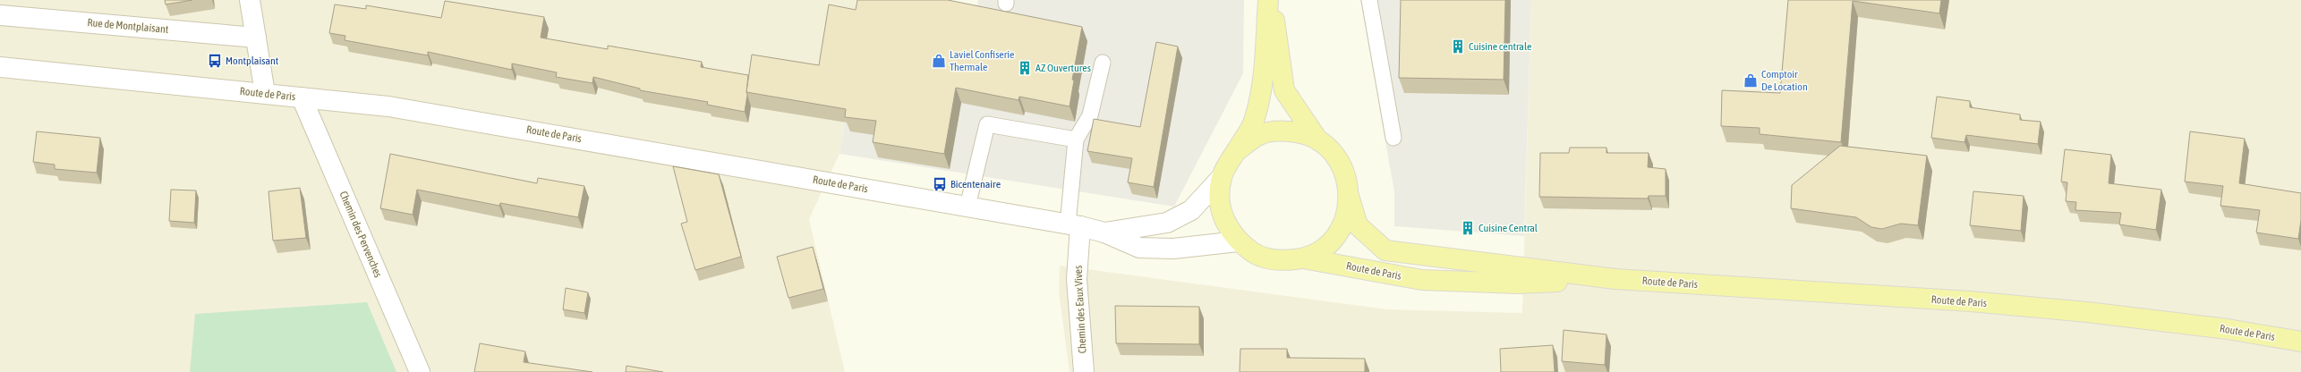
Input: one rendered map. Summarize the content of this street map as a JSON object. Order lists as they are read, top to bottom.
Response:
{
  "streets": {
    "main road": [
      "Rue de Montplaisant",
      "Route de Paris",
      "Chemin des Pervenches",
      "Chemin des Eaux Vives"
    ]
  },
  "crossings": [
    ["Route de Paris", "Chemin des Pervenches"],
    ["Route de Paris", "Chemin des Eaux Vives"]
  ],
  "places": {
    "building": ["Cuisine centrale", "AZ Ouvertures", "Cuisine Central"],
    "bus stop": ["Montplaisant", "Bicentenaire"],
    "shop": ["Laviel Confiserie Thermale", "Comptoir De Location"]
  }
}
